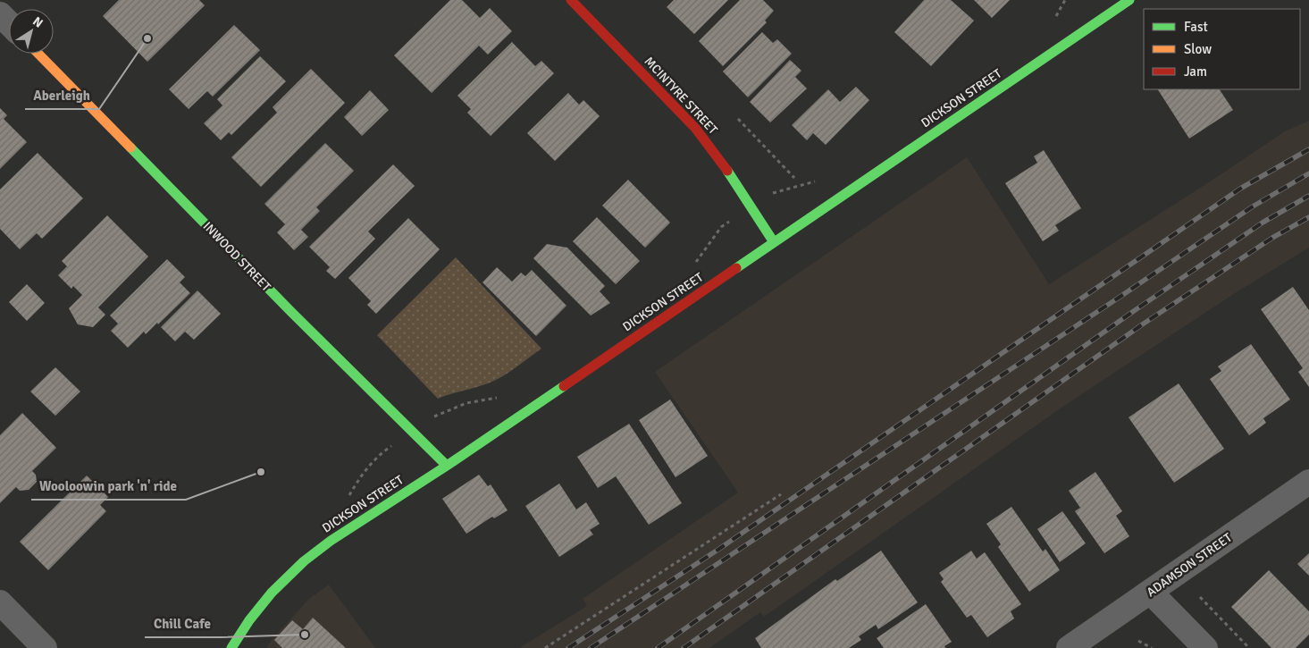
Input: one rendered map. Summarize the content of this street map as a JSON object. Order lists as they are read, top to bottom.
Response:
{
  "streets": {
    "street": [
      "MCINTYRE STREET",
      "DICKSON STREET",
      "INWOOD STREET",
      "ADAMSON STREET"
    ]
  },
  "crossings": [
    ["MCINTYRE STREET", "DICKSON STREET"],
    ["DICKSON STREET", "INWOOD STREET"]
  ],
  "places": ["Aberleigh", "Wooloowin park 'n' ride", "Chill Cafe"],
  "legend": ["Fast", "Slow", "Jam"],
  "north": "top right"
}
